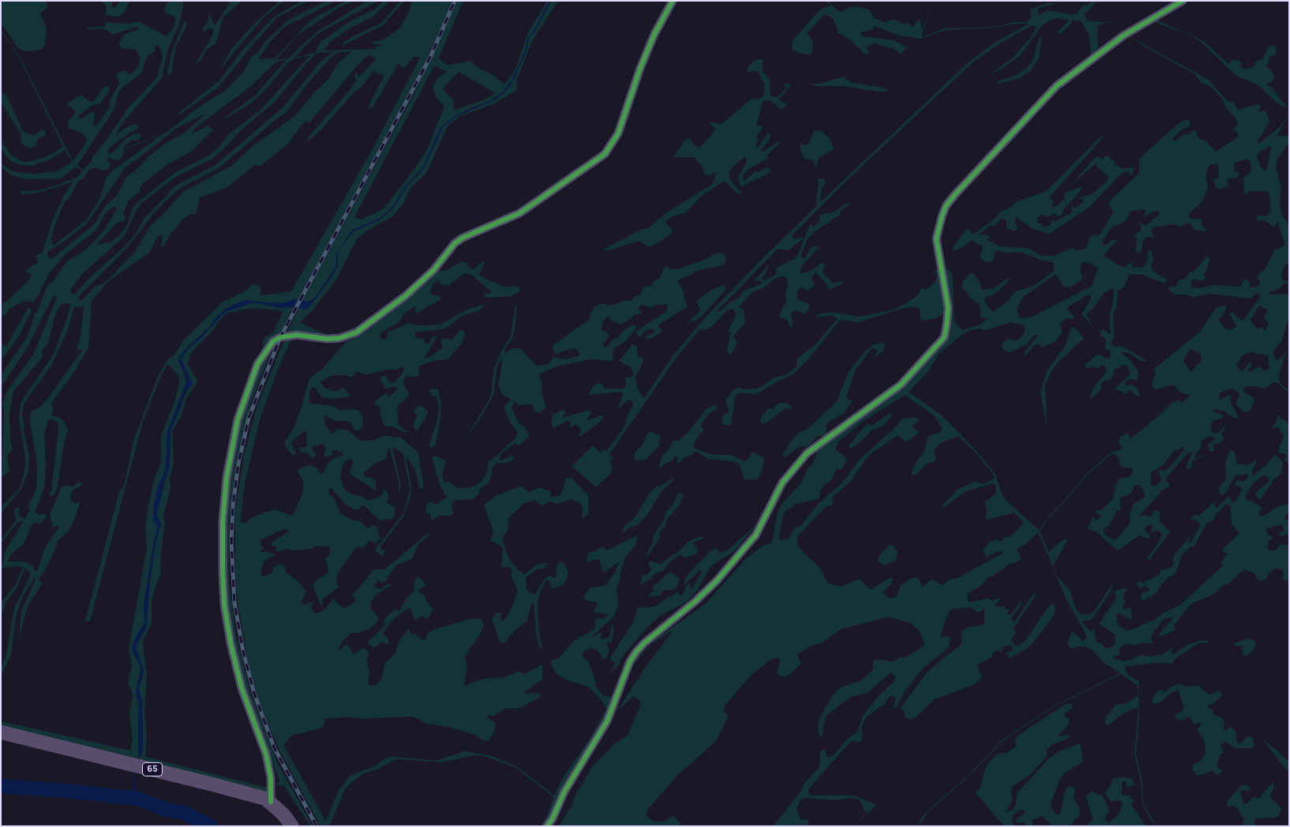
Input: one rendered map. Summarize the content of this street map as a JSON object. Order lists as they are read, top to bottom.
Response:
{
  "streets": {
    "main road": ["65"]
  }
}
